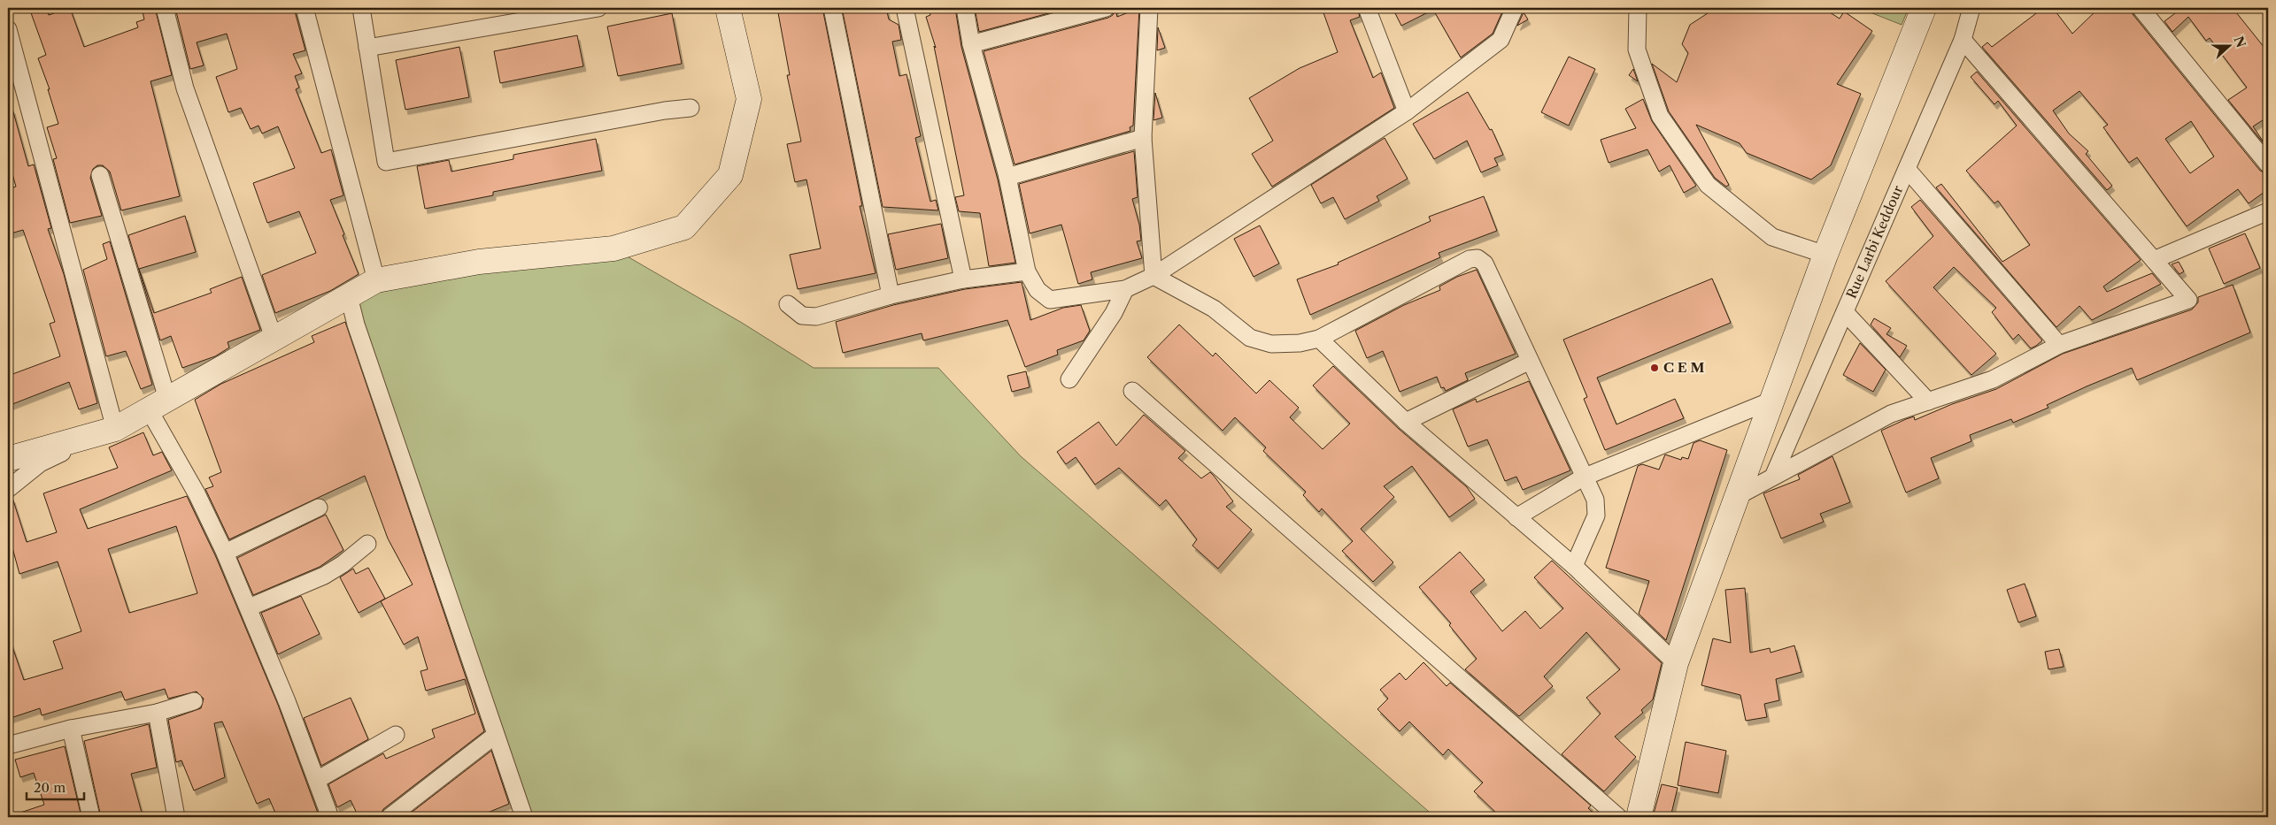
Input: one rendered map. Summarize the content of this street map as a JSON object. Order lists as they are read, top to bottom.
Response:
{
  "streets": {
    "street": ["Rue Larbi Keddour"]
  },
  "places": ["C E M"],
  "scale_bar": "20 m",
  "north": "right"
}
